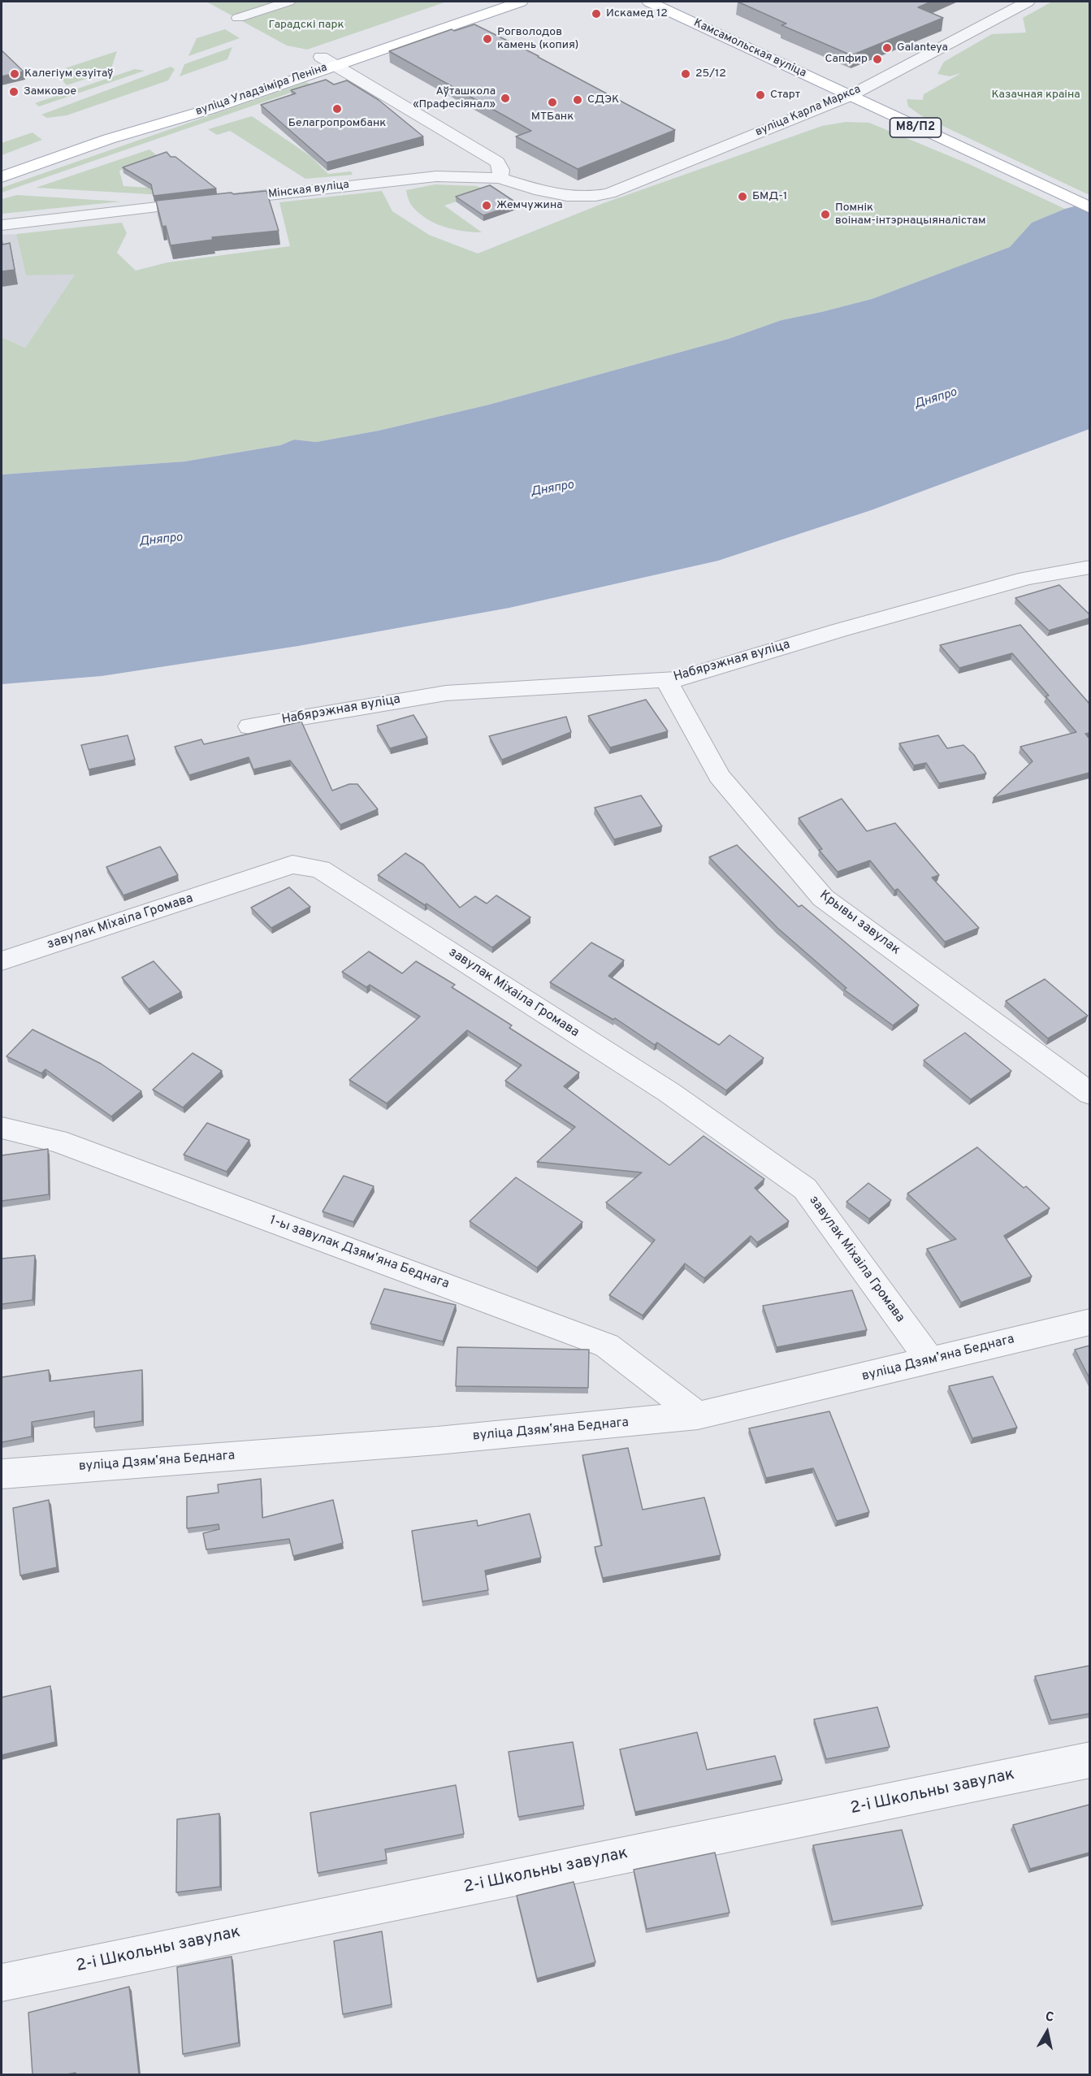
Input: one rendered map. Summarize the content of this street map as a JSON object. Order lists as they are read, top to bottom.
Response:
{
  "streets": {
    "main road": ["Камсамольская вуліца", "вуліца Уладзіміра Леніна", "М8/П2"],
    "street": [
      "вуліца Карла Маркса",
      "Мінская вуліца",
      "Набярэжная вуліца",
      "завулак Міхаіла Громава",
      "Крывы завулак",
      "1-ы завулак Дзямʼяна Беднага",
      "вуліца Дзямʼяна Беднага",
      "2-і Школьны завулак"
    ]
  },
  "crossings": [
    ["Камсамольская вуліца", "вуліца Карла Маркса"],
    ["Камсамольская вуліца", "М8/П2"],
    ["вуліца Карла Маркса", "М8/П2"],
    ["вуліца Карла Маркса", "Мінская вуліца"],
    ["Набярэжная вуліца", "Крывы завулак"],
    ["завулак Міхаіла Громава", "вуліца Дзямʼяна Беднага"],
    ["1-ы завулак Дзямʼяна Беднага", "вуліца Дзямʼяна Беднага"]
  ],
  "water": ["Дняпро"],
  "parks": ["Гарадскі парк", "Казачная краіна"],
  "places": [
    "Искамед 12",
    "Рогволодов камень (копия)",
    "Galanteya",
    "Сапфир",
    "Калегіум езуітаў",
    "25/12",
    "Замковое",
    "Старт",
    "Аўташкола «Прафесіянал»",
    "СДЭК",
    "МТБанк",
    "Белагропромбанк",
    "БМД-1",
    "Жемчужина",
    "Помнік воінам-інтэрнацыяналістам"
  ],
  "north": "top"
}
